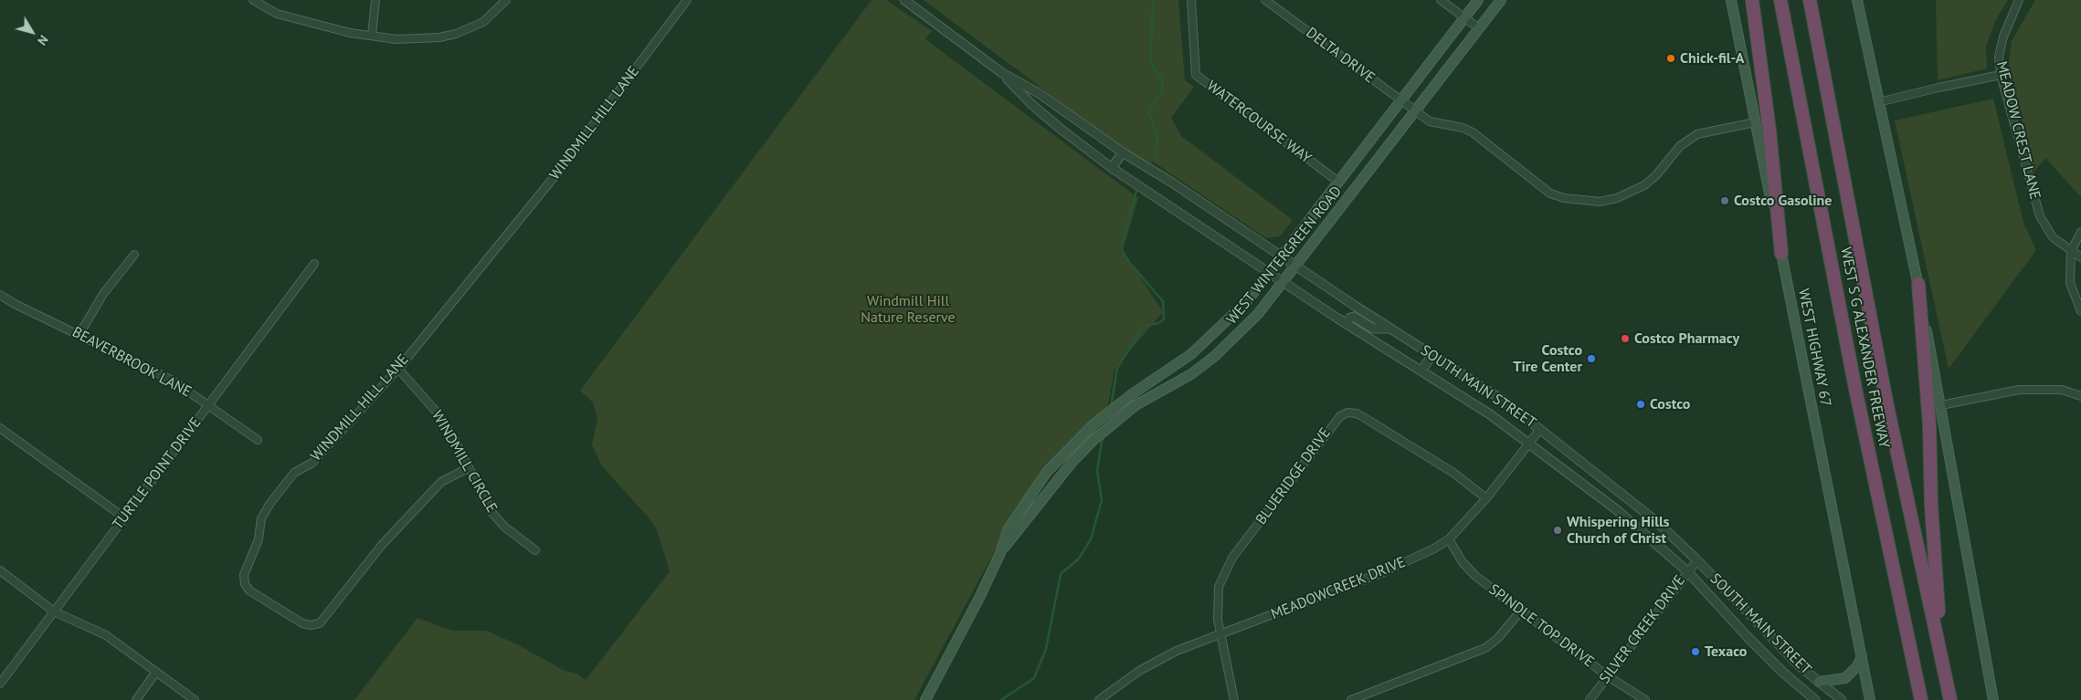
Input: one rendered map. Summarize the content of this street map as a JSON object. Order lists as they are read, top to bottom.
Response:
{
  "streets": {
    "highway": ["WEST S G ALEXANDER FREEWAY"],
    "main road": ["WEST WINTERGREEN ROAD", "WEST HIGHWAY 67"],
    "street": [
      "DELTA DRIVE",
      "WATERCOURSE WAY",
      "WINDMILL HILL LANE",
      "MEADOW CREST LANE",
      "BEAVERBROOK LANE",
      "SOUTH MAIN STREET",
      "WINDMILL CIRCLE",
      "TURTLE POINT DRIVE",
      "BLUERIDGE DRIVE",
      "MEADOWCREEK DRIVE",
      "SPINDLE TOP DRIVE",
      "SILVER CREEK DRIVE"
    ]
  },
  "crossings": [
    ["DELTA DRIVE", "WEST WINTERGREEN ROAD"],
    ["DELTA DRIVE", "WEST HIGHWAY 67"],
    ["WATERCOURSE WAY", "WEST WINTERGREEN ROAD"],
    ["WINDMILL HILL LANE", "WINDMILL CIRCLE"],
    ["WEST WINTERGREEN ROAD", "SOUTH MAIN STREET"],
    ["BEAVERBROOK LANE", "TURTLE POINT DRIVE"],
    ["SOUTH MAIN STREET", "MEADOWCREEK DRIVE"],
    ["SOUTH MAIN STREET", "SILVER CREEK DRIVE"],
    ["BLUERIDGE DRIVE", "MEADOWCREEK DRIVE"],
    ["MEADOWCREEK DRIVE", "SPINDLE TOP DRIVE"],
    ["SPINDLE TOP DRIVE", "SILVER CREEK DRIVE"]
  ],
  "parks": ["Windmill Hill Nature Reserve"],
  "places": [
    "Chick-fil-A",
    "Costco Gasoline",
    "Costco Pharmacy",
    "Costco Tire Center",
    "Costco",
    "Whispering Hills Church of Christ",
    "Texaco"
  ],
  "north": "bottom right"
}
